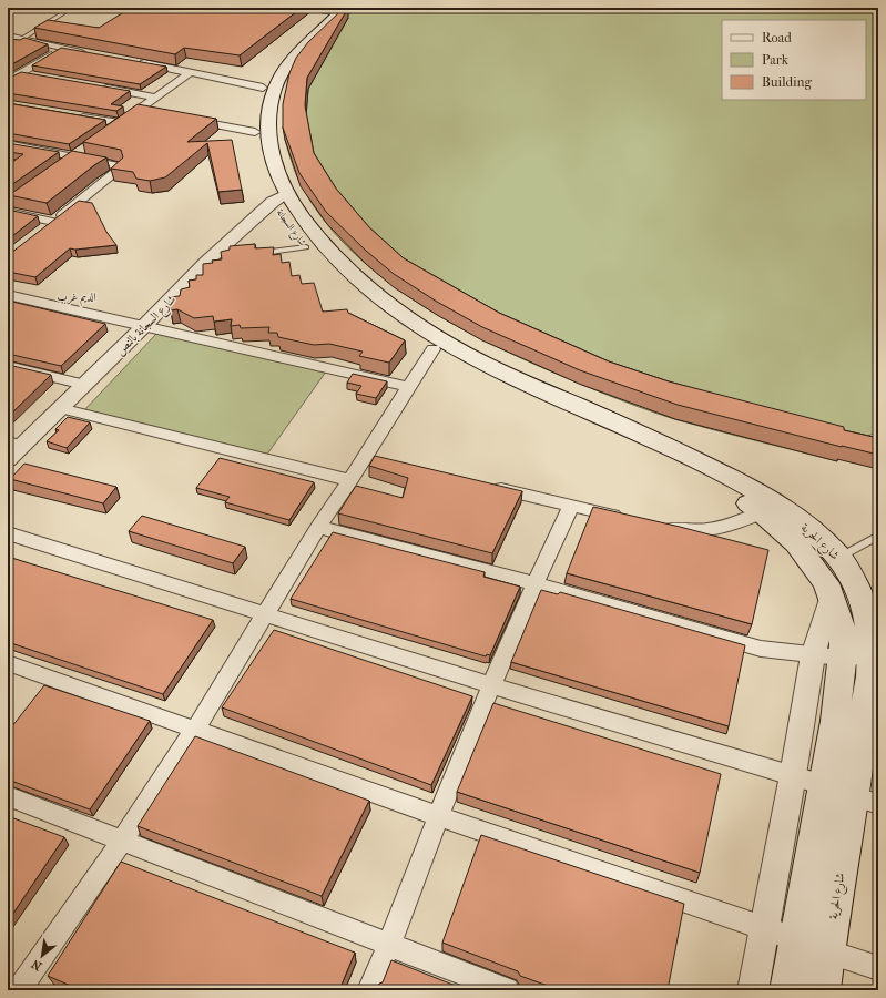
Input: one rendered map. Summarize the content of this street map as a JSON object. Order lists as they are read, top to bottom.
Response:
{
  "streets": {
    "main road": ["شارع السجانة", "شارع الحرية"],
    "street": ["شارع السجانة بالنص"]
  },
  "crossings": [
    ["شارع السجانة", "شارع السجانة بالنص"],
    ["شارع السجانة", "شارع الحرية"]
  ],
  "districts": ["الديم غرب"],
  "legend": ["Road", "Park", "Building"],
  "north": "bottom left"
}
